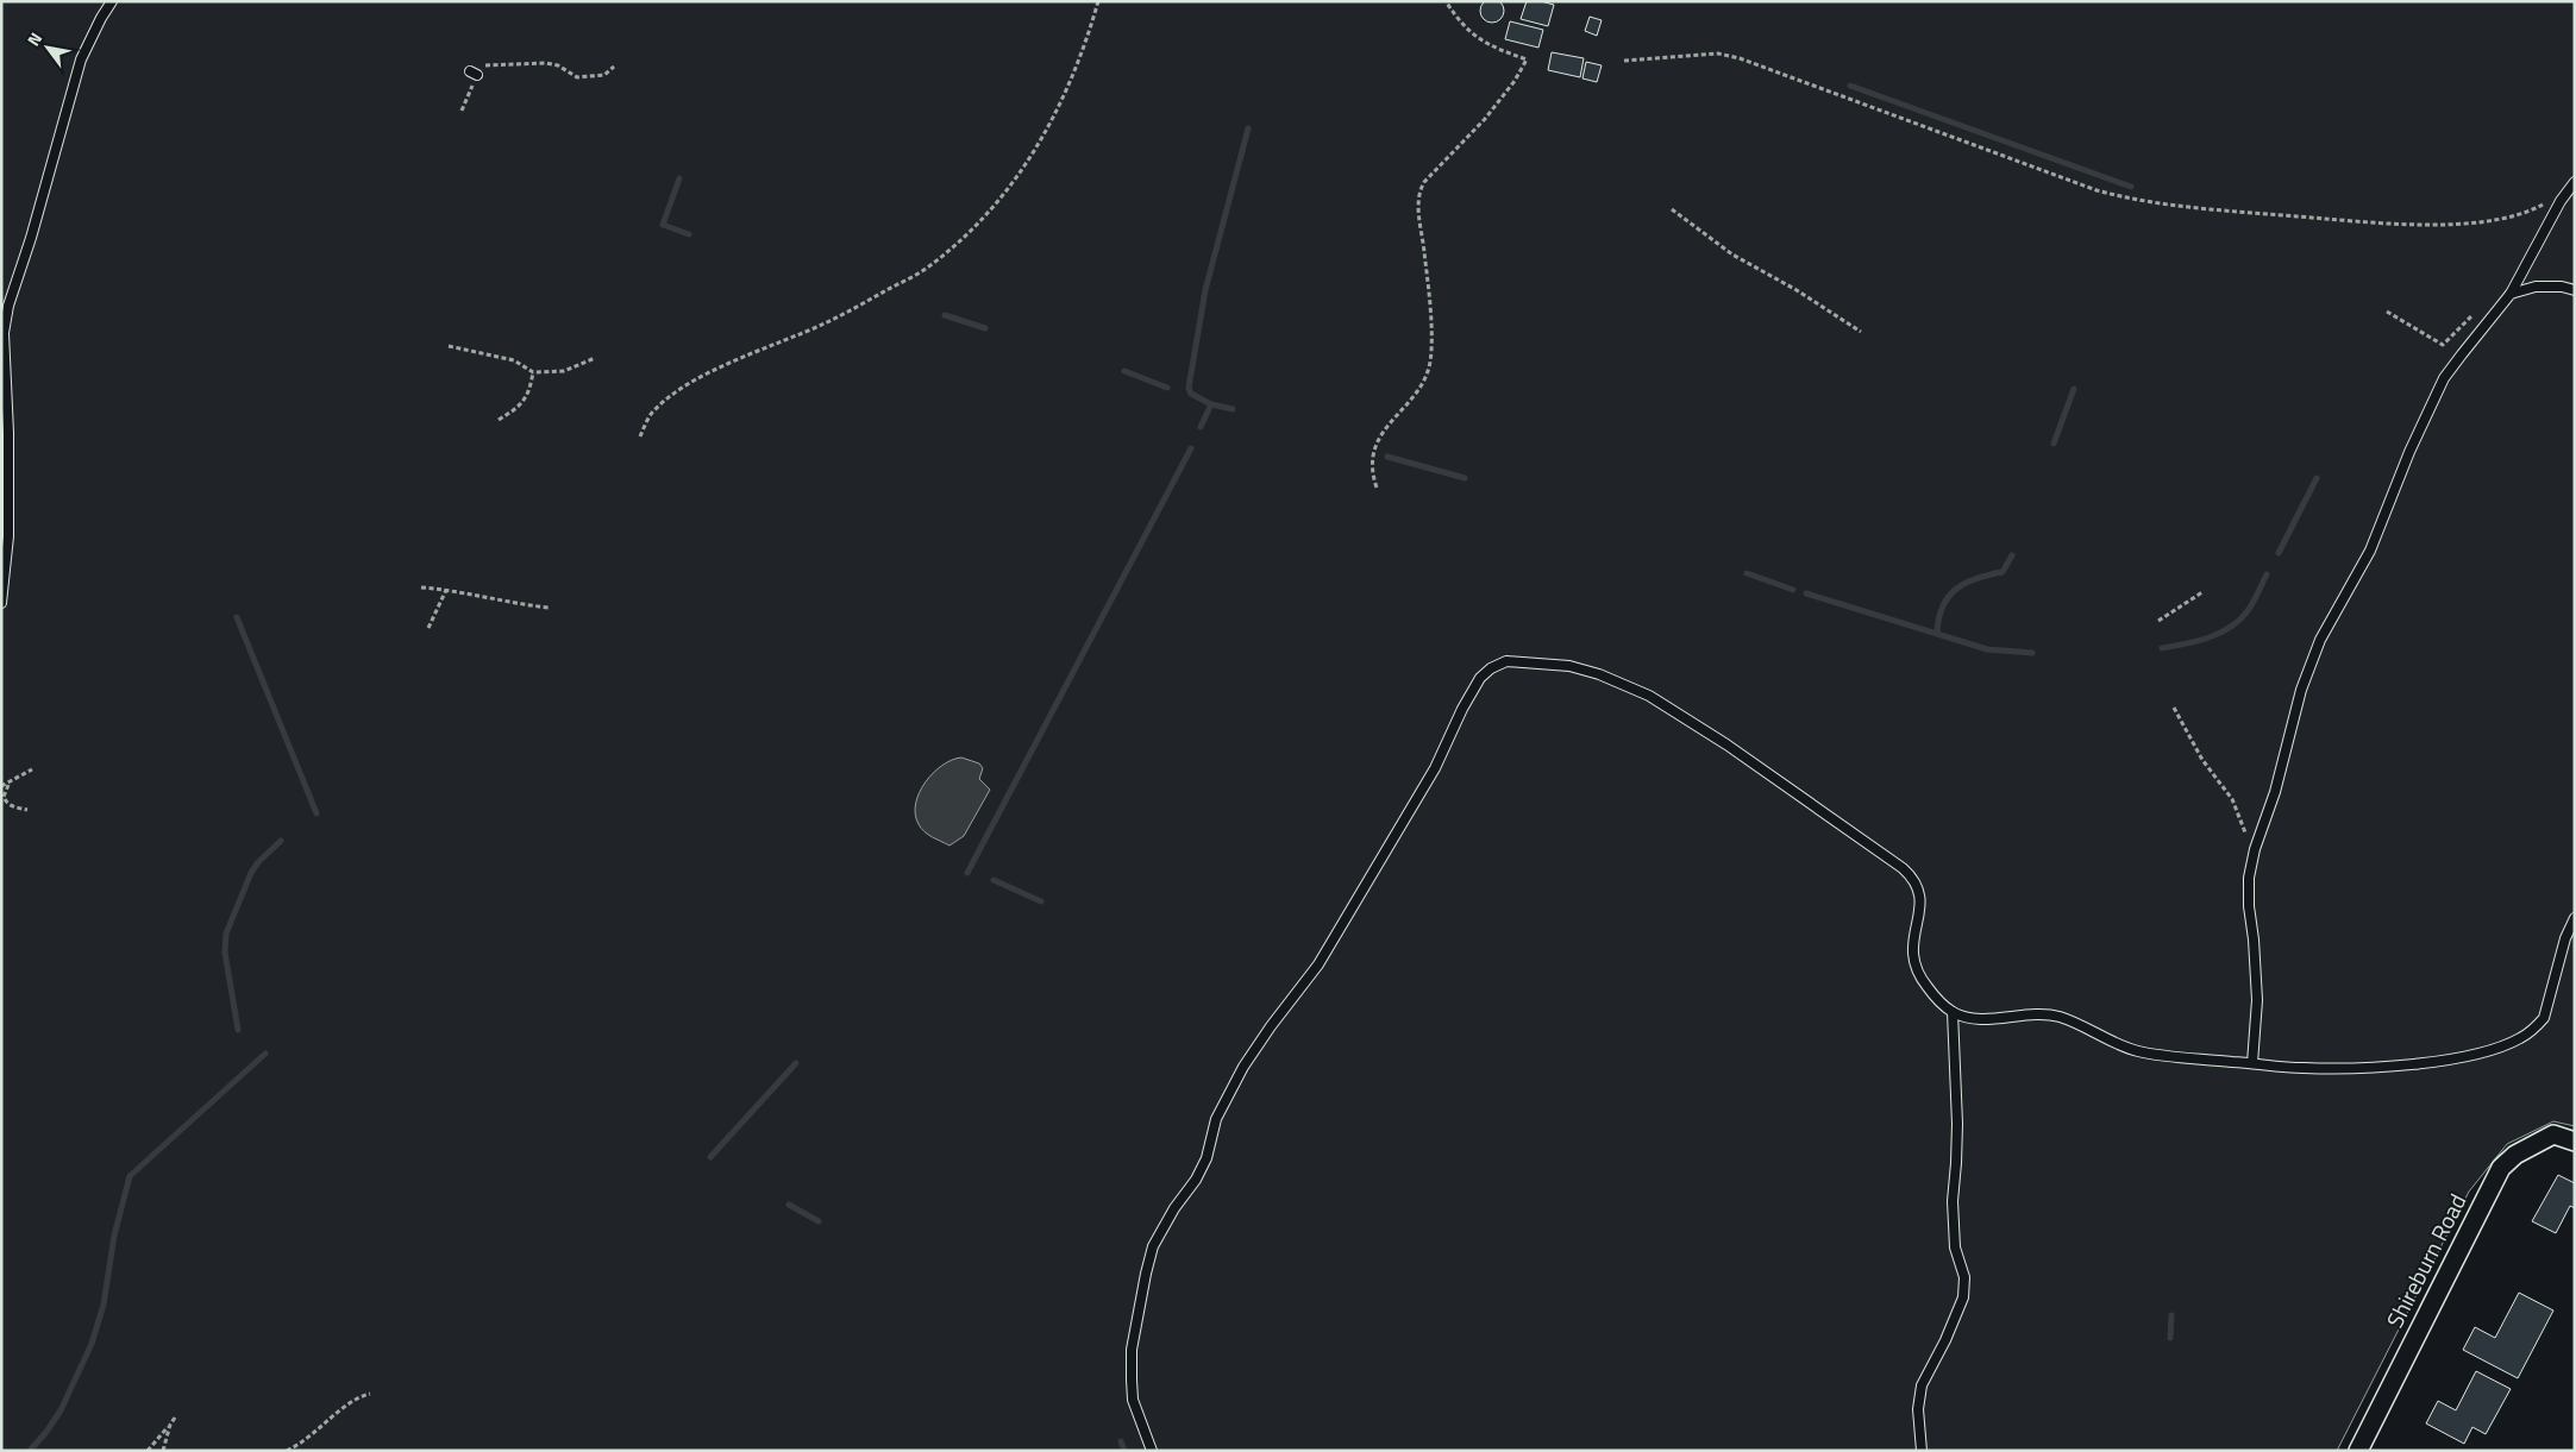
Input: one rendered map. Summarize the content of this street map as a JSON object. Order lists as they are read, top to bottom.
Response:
{
  "streets": {
    "street": ["Shireburn Road"]
  },
  "north": "top left"
}
